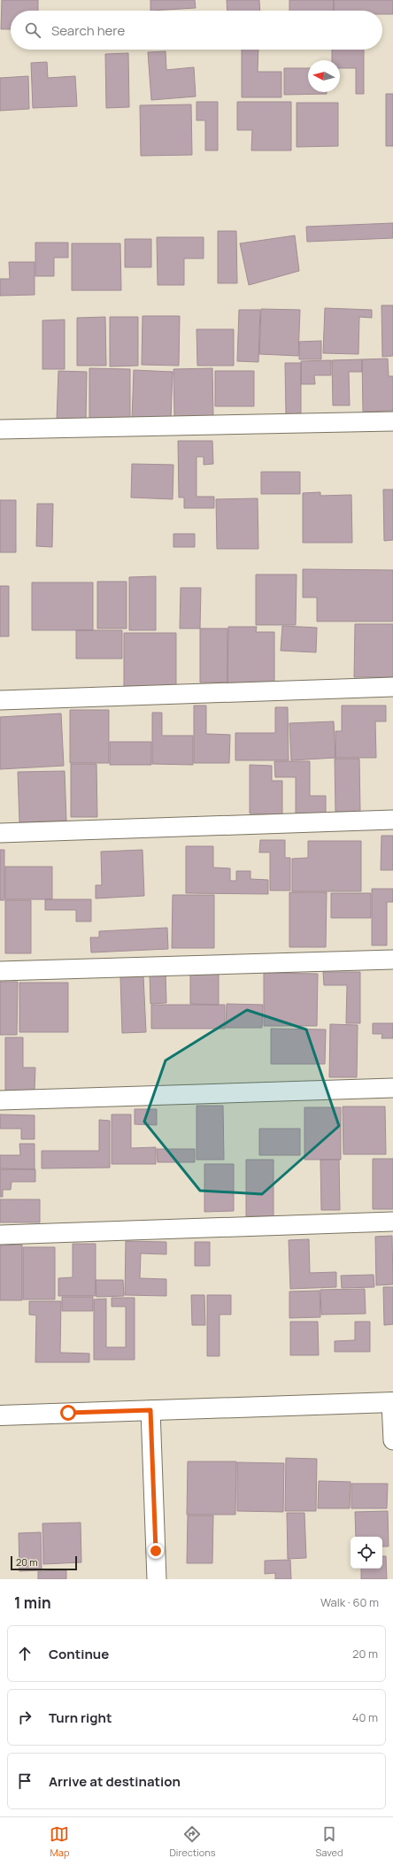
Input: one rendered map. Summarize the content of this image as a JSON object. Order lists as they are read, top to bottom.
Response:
{
  "scale_bar": "20 m",
  "north": "left",
  "page": {
    "search": "Search here",
    "scale": "20 m",
    "heading": ["1 min", "Walk · 60 m"],
    "list": [
      ["Continue", "20 m"],
      ["Turn right", "40 m"],
      "Arrive at destination"
    ],
    "nav": ["Map", "Directions", "Saved"]
  }
}
